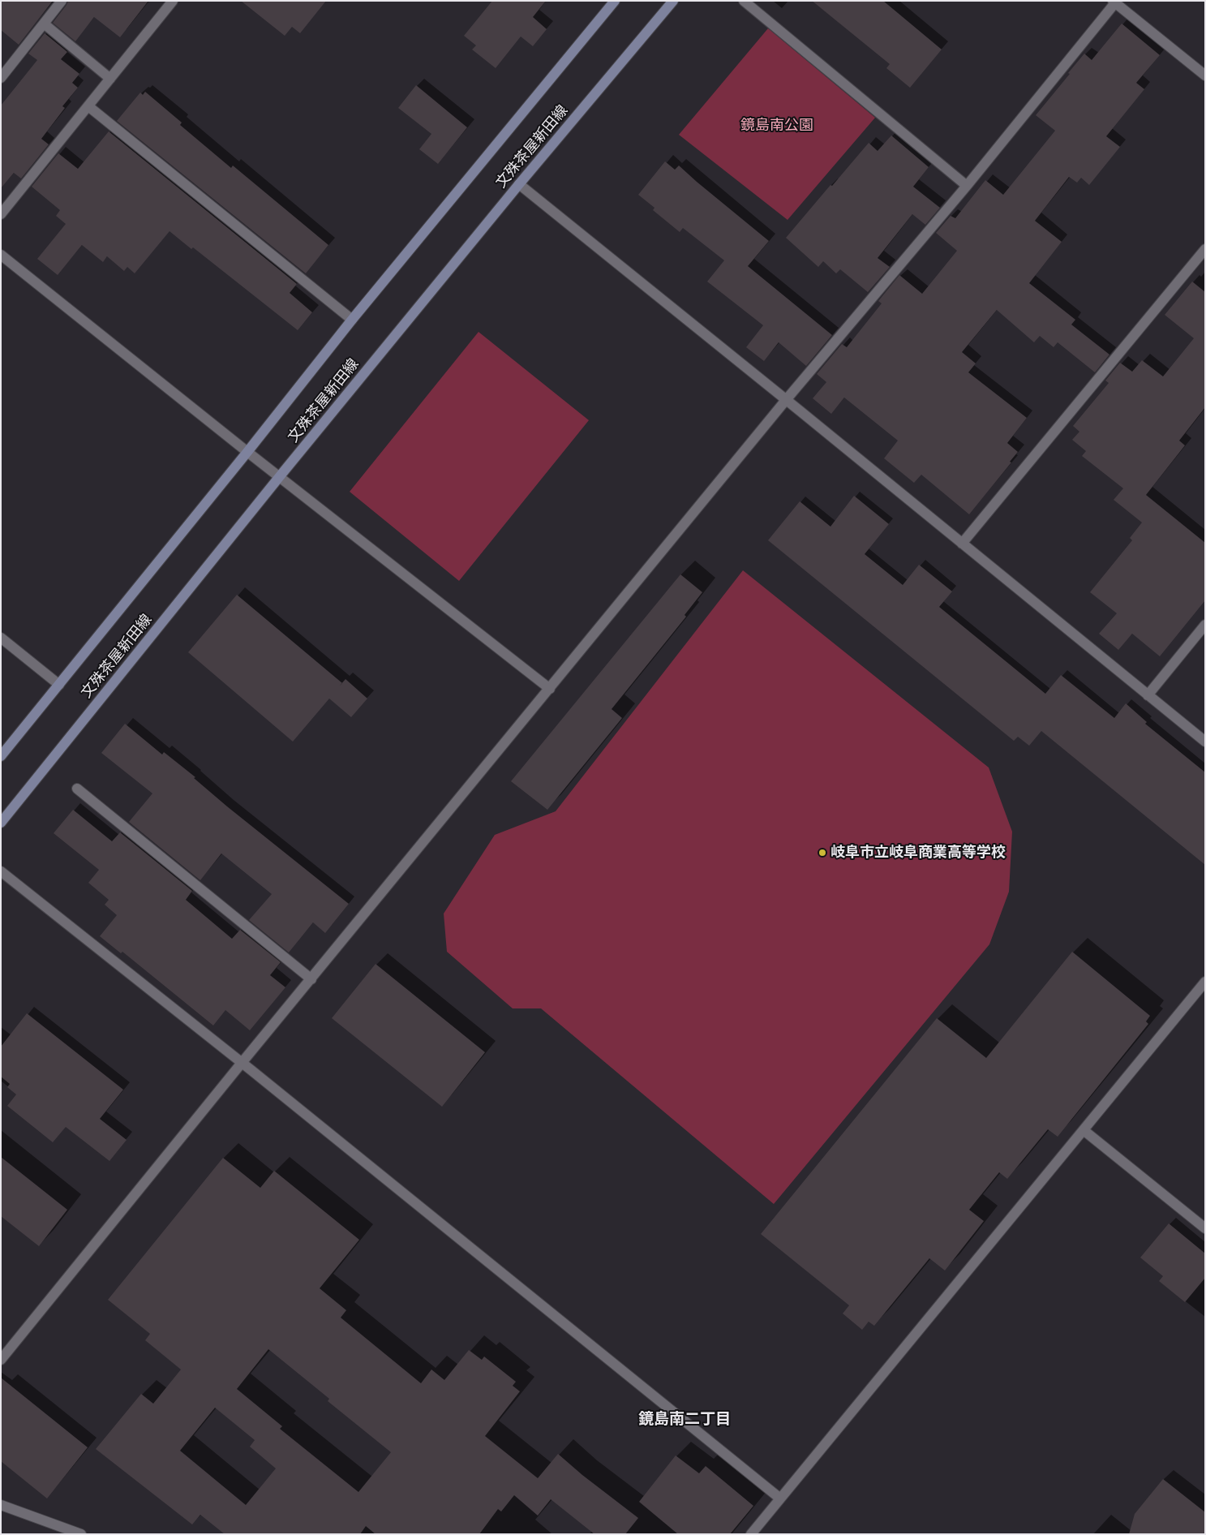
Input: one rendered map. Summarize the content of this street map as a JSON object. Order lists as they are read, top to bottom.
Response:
{
  "streets": {
    "main road": ["文殊茶屋新田線"]
  },
  "districts": ["鏡島南二丁目"],
  "parks": ["鏡島南公園"],
  "places": ["岐阜市立岐阜商業高等学校"]
}
